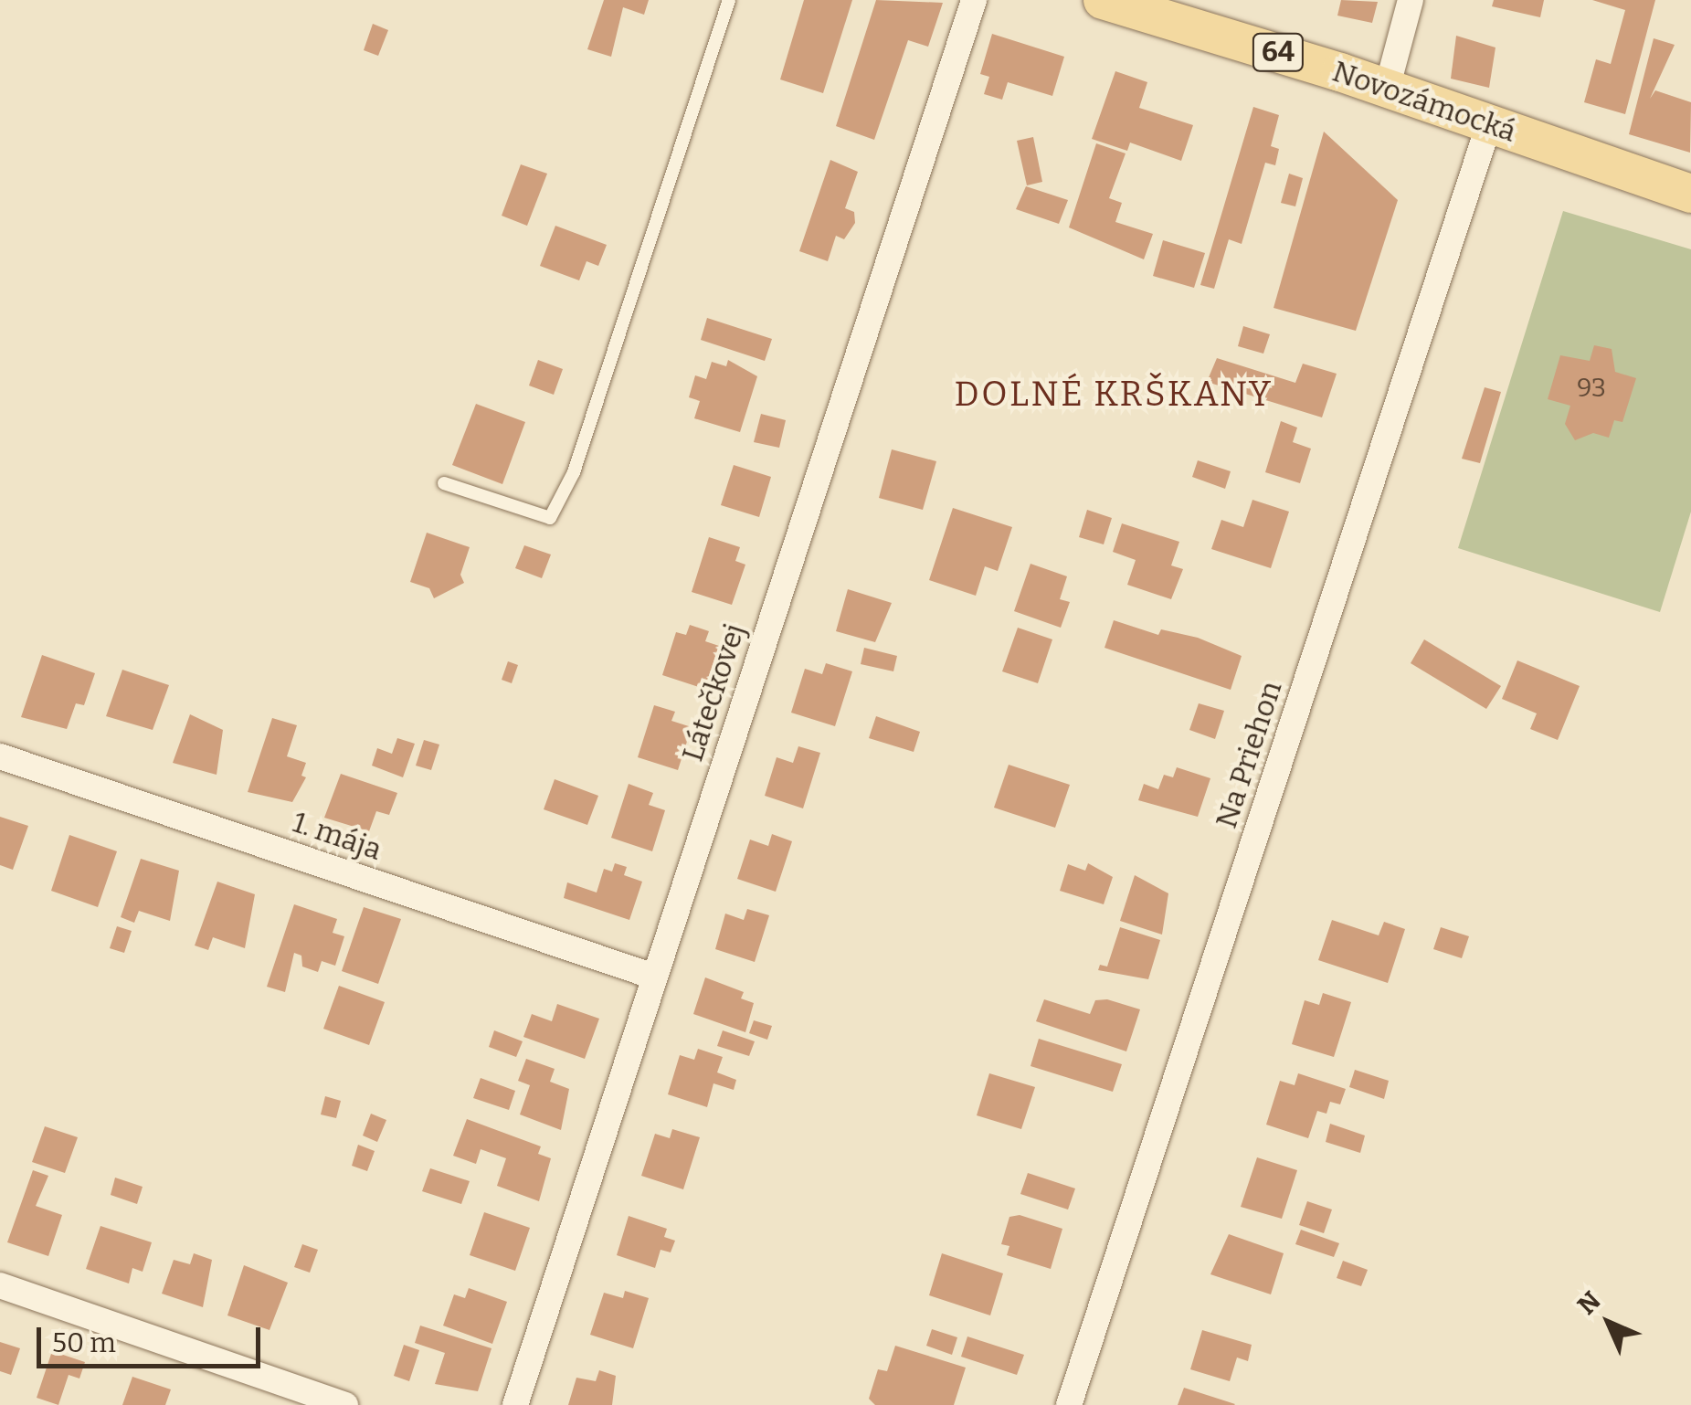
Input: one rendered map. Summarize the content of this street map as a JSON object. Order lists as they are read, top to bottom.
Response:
{
  "streets": {
    "main road": ["64", "Novozámocká"],
    "street": ["Látečkovej", "Na Priehon", "1. mája"]
  },
  "crossings": [
    ["Novozámocká", "Na Priehon"],
    ["Látečkovej", "1. mája"]
  ],
  "districts": ["DOLNÉ KRŠKANY"],
  "house_numbers": ["93"],
  "scale_bar": "50 m",
  "north": "top left"
}
